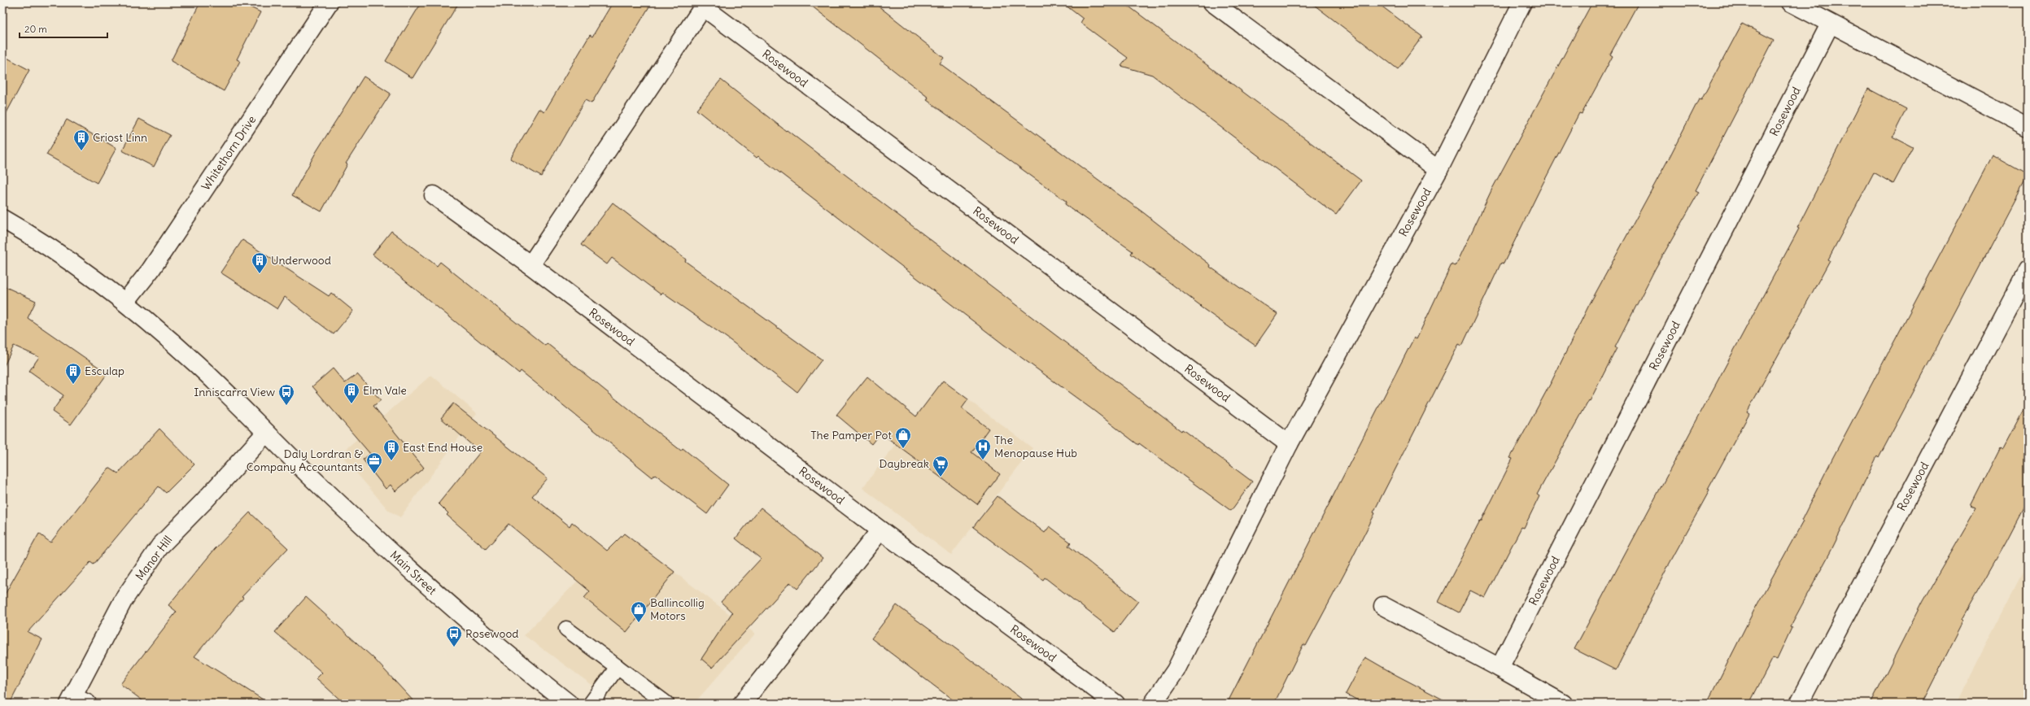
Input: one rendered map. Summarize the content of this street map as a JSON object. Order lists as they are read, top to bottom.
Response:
{
  "streets": {
    "street": [
      "Rosewood",
      "Whitethorn Drive",
      "Manor Hill",
      "Main Street"
    ]
  },
  "crossings": [
    ["Whitethorn Drive", "Main Street"],
    ["Manor Hill", "Main Street"]
  ],
  "places": {
    "building": [
      "Criost Linn",
      "Underwood",
      "Esculap",
      "Elm Vale",
      "East End House"
    ],
    "bus stop": ["Inniscarra View", "Rosewood"],
    "shop": ["The Pamper Pot", "Ballincollig Motors"],
    "hospital": ["The Menopause Hub"],
    "office": ["Daly Lordran & Company Accountants"],
    "supermarket": ["Daybreak"]
  },
  "scale_bar": "20 m"
}
